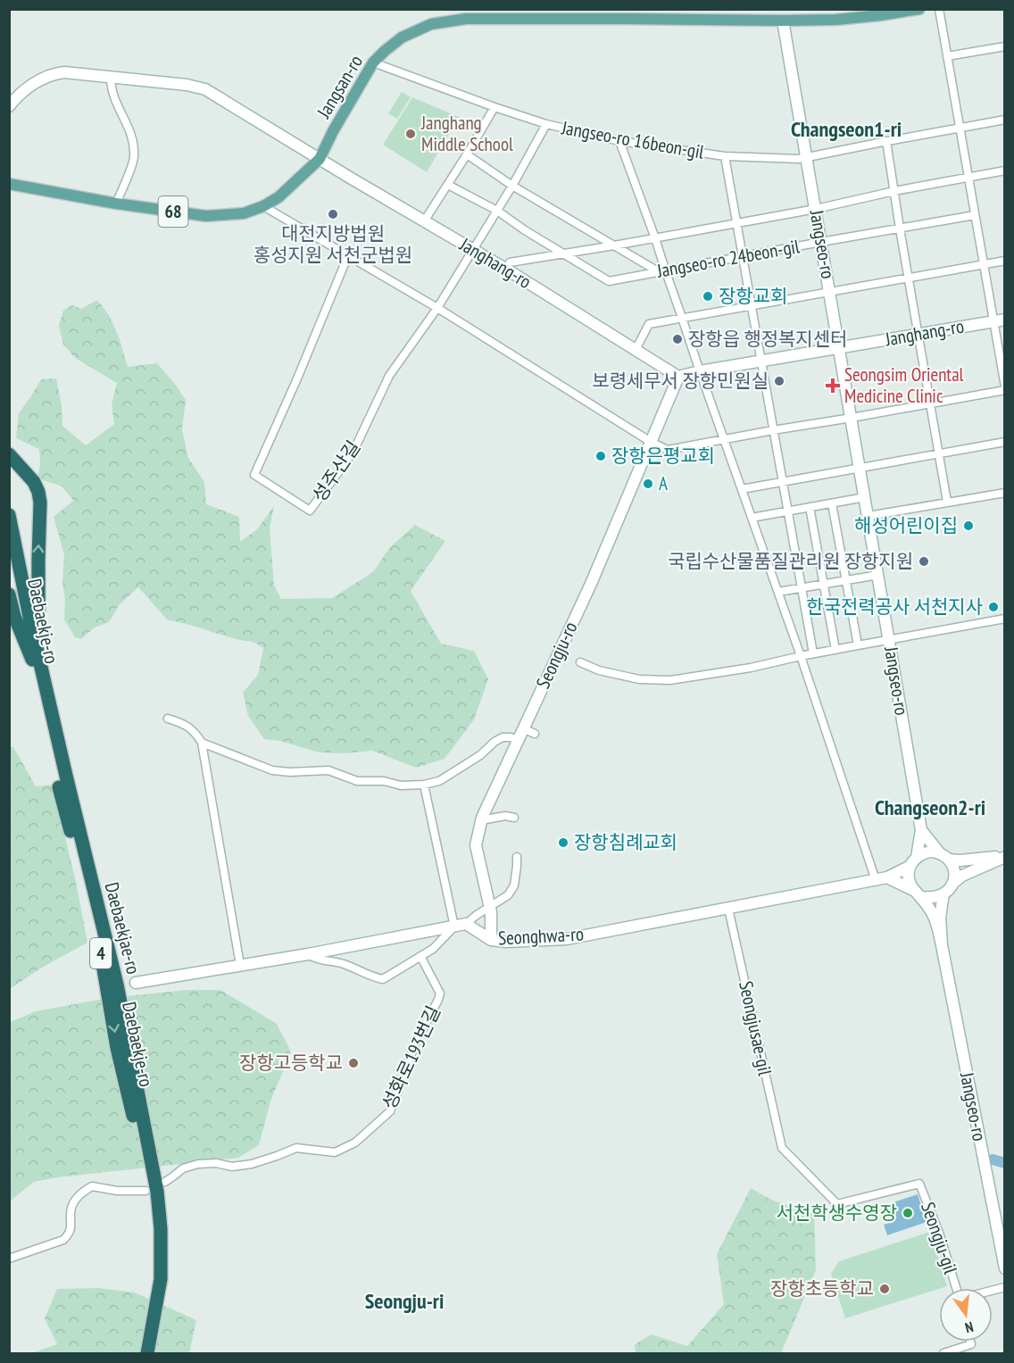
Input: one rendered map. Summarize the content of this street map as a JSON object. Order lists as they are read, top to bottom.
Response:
{
  "streets": {
    "highway": ["Daebaekje-ro", "Daebaekjae-ro", "4"],
    "main road": ["Jangsan-ro", "68"],
    "street": [
      "Jangseo-ro 16beon-gil",
      "Jangseo-ro",
      "Jangseo-ro 24beon-gil",
      "Janghang-ro",
      "성주산길",
      "Seongju-ro",
      "Seonghwa-ro",
      "Seongjusae-gil",
      "성화로193번길",
      "Seongju-gil"
    ]
  },
  "crossings": [
    ["Jangsan-ro", "Jangseo-ro 16beon-gil"],
    ["Jangsan-ro", "Jangseo-ro"],
    ["Jangsan-ro", "Janghang-ro"],
    ["Jangseo-ro 16beon-gil", "Jangseo-ro"],
    ["Jangseo-ro 16beon-gil", "성주산길"],
    ["Jangseo-ro", "Jangseo-ro 24beon-gil"],
    ["Jangseo-ro", "Janghang-ro"],
    ["Janghang-ro", "성주산길"],
    ["Janghang-ro", "Seongju-ro"],
    ["Daebaekje-ro", "Daebaekjae-ro"],
    ["Seongju-ro", "Seonghwa-ro"],
    ["Seonghwa-ro", "Seongjusae-gil"],
    ["Seongjusae-gil", "Seongju-gil"]
  ],
  "one_way": ["Daebaekje-ro"],
  "districts": ["Changseon1-ri", "Changseon2-ri", "Seongju-ri"],
  "places": {
    "other": [
      "Janghang Middle School",
      "대전지방법원 홍성지원 서천군법원",
      "장항교회",
      "장항읍 행정복지센터",
      "보령세무서 장항민원실",
      "장항은평교회",
      "A",
      "해성어린이집",
      "국립수산물품질관리원 장항지원",
      "한국전력공사 서천지사",
      "장항침례교회",
      "장항고등학교",
      "서천학생수영장",
      "장항초등학교"
    ],
    "health": ["Seongsim Oriental Medicine Clinic"]
  },
  "north": "bottom"
}
